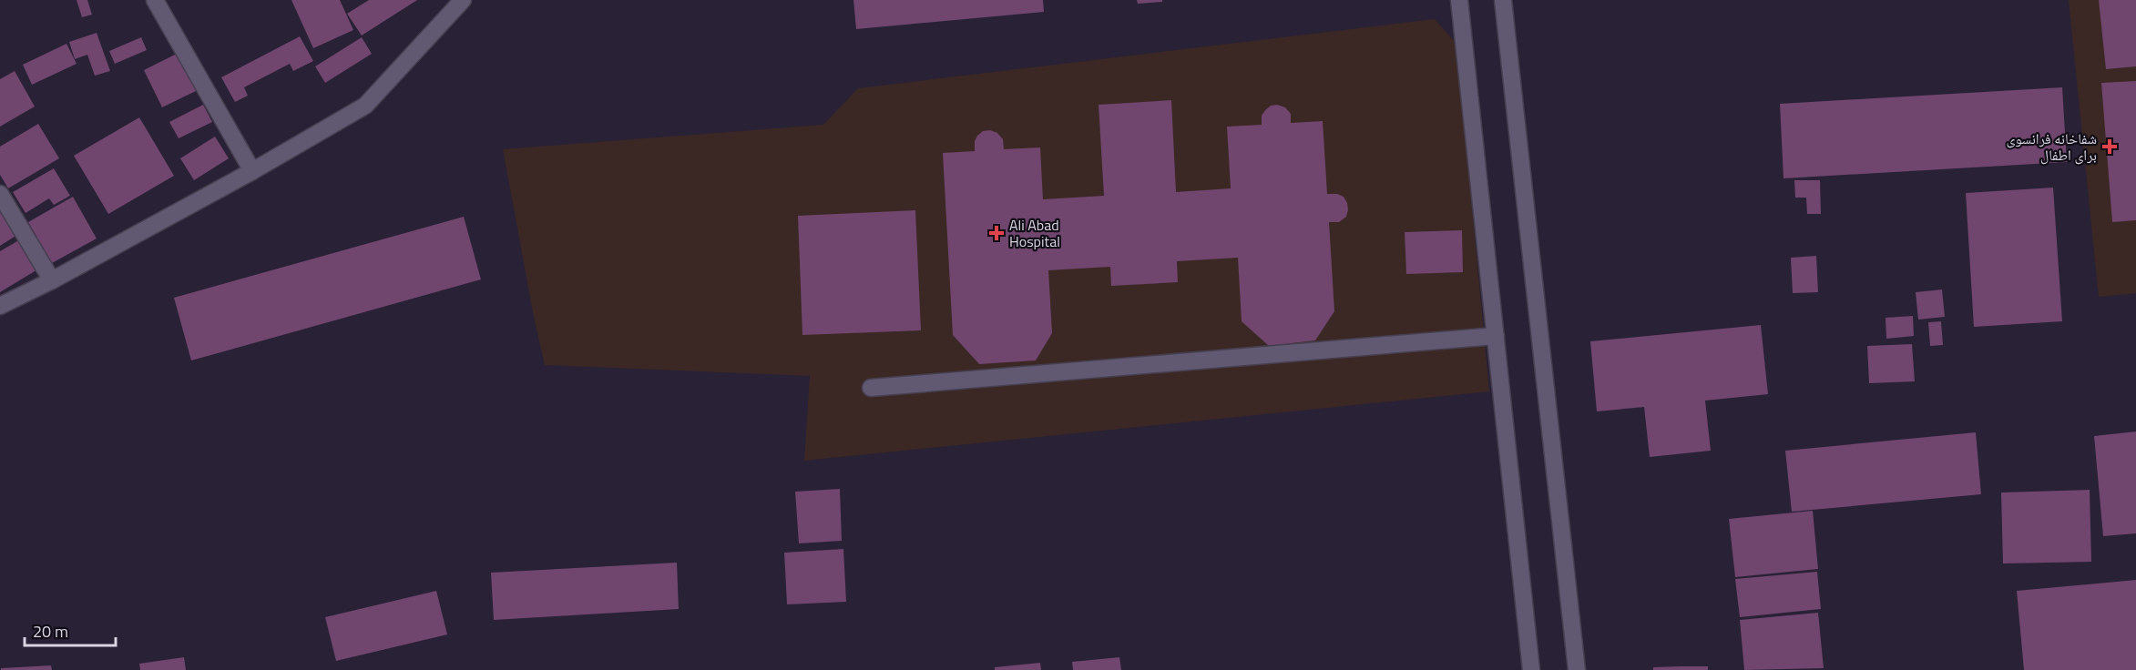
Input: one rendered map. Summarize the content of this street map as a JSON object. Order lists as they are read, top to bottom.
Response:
{
  "places": {
    "health": ["شفاخانه فرانسوی برای اطفال", "Ali Abad Hospital"]
  },
  "scale_bar": "20 m"
}
